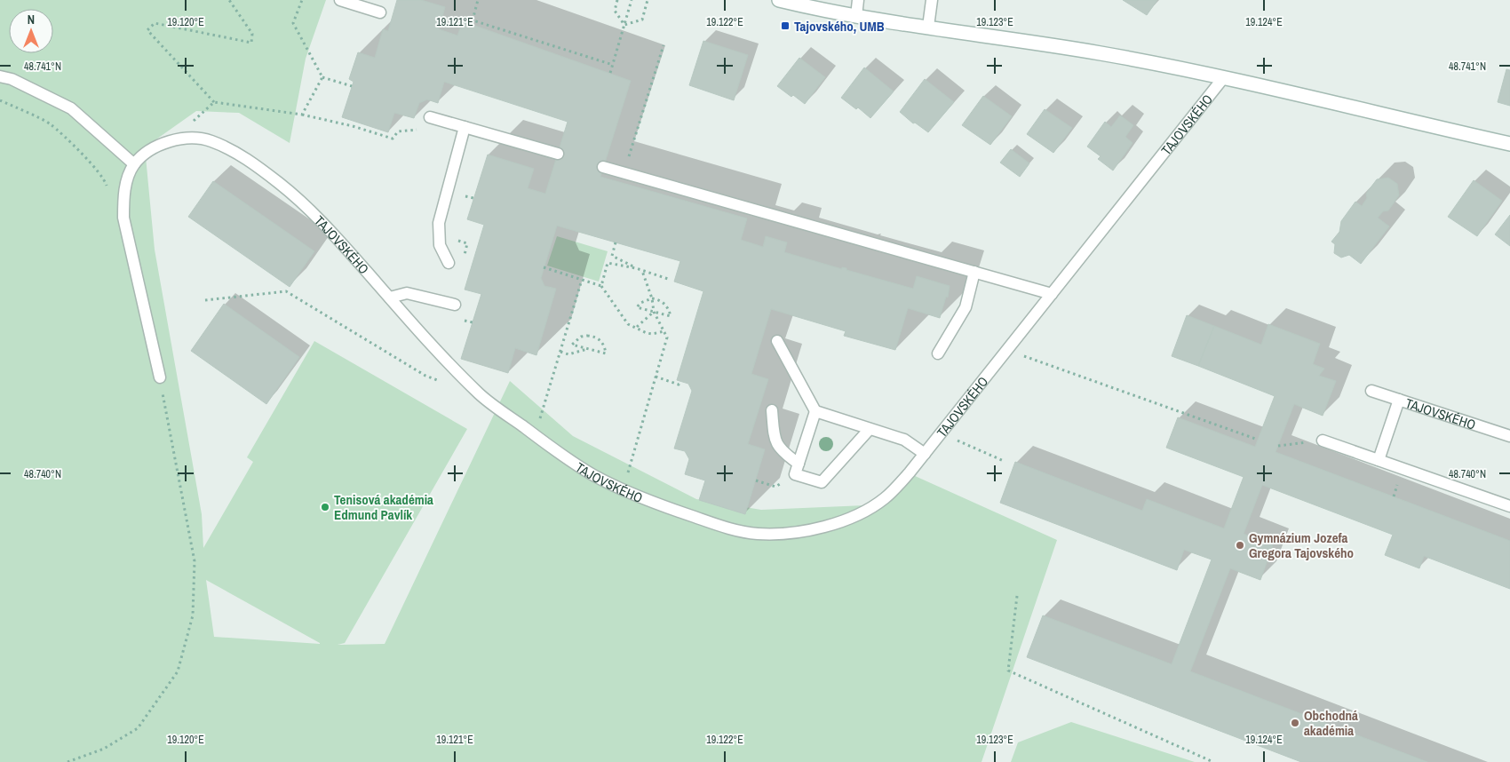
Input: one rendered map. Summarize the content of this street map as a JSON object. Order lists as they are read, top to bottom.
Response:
{
  "streets": {
    "main road": ["TAJOVSKÉHO"]
  },
  "places": {
    "transit": ["Tajovského, UMB"],
    "other": ["Tenisová akadémia Edmund Pavlík", "Gymnázium Jozefa Gregora Tajovského", "Obchodná akadémia"]
  },
  "north": "top",
  "coordinates": [
    "19.120°E",
    "19.121°E",
    "19.122°E",
    "19.123°E",
    "19.124°E",
    "48.741°N",
    "48.740°N"
  ]
}
